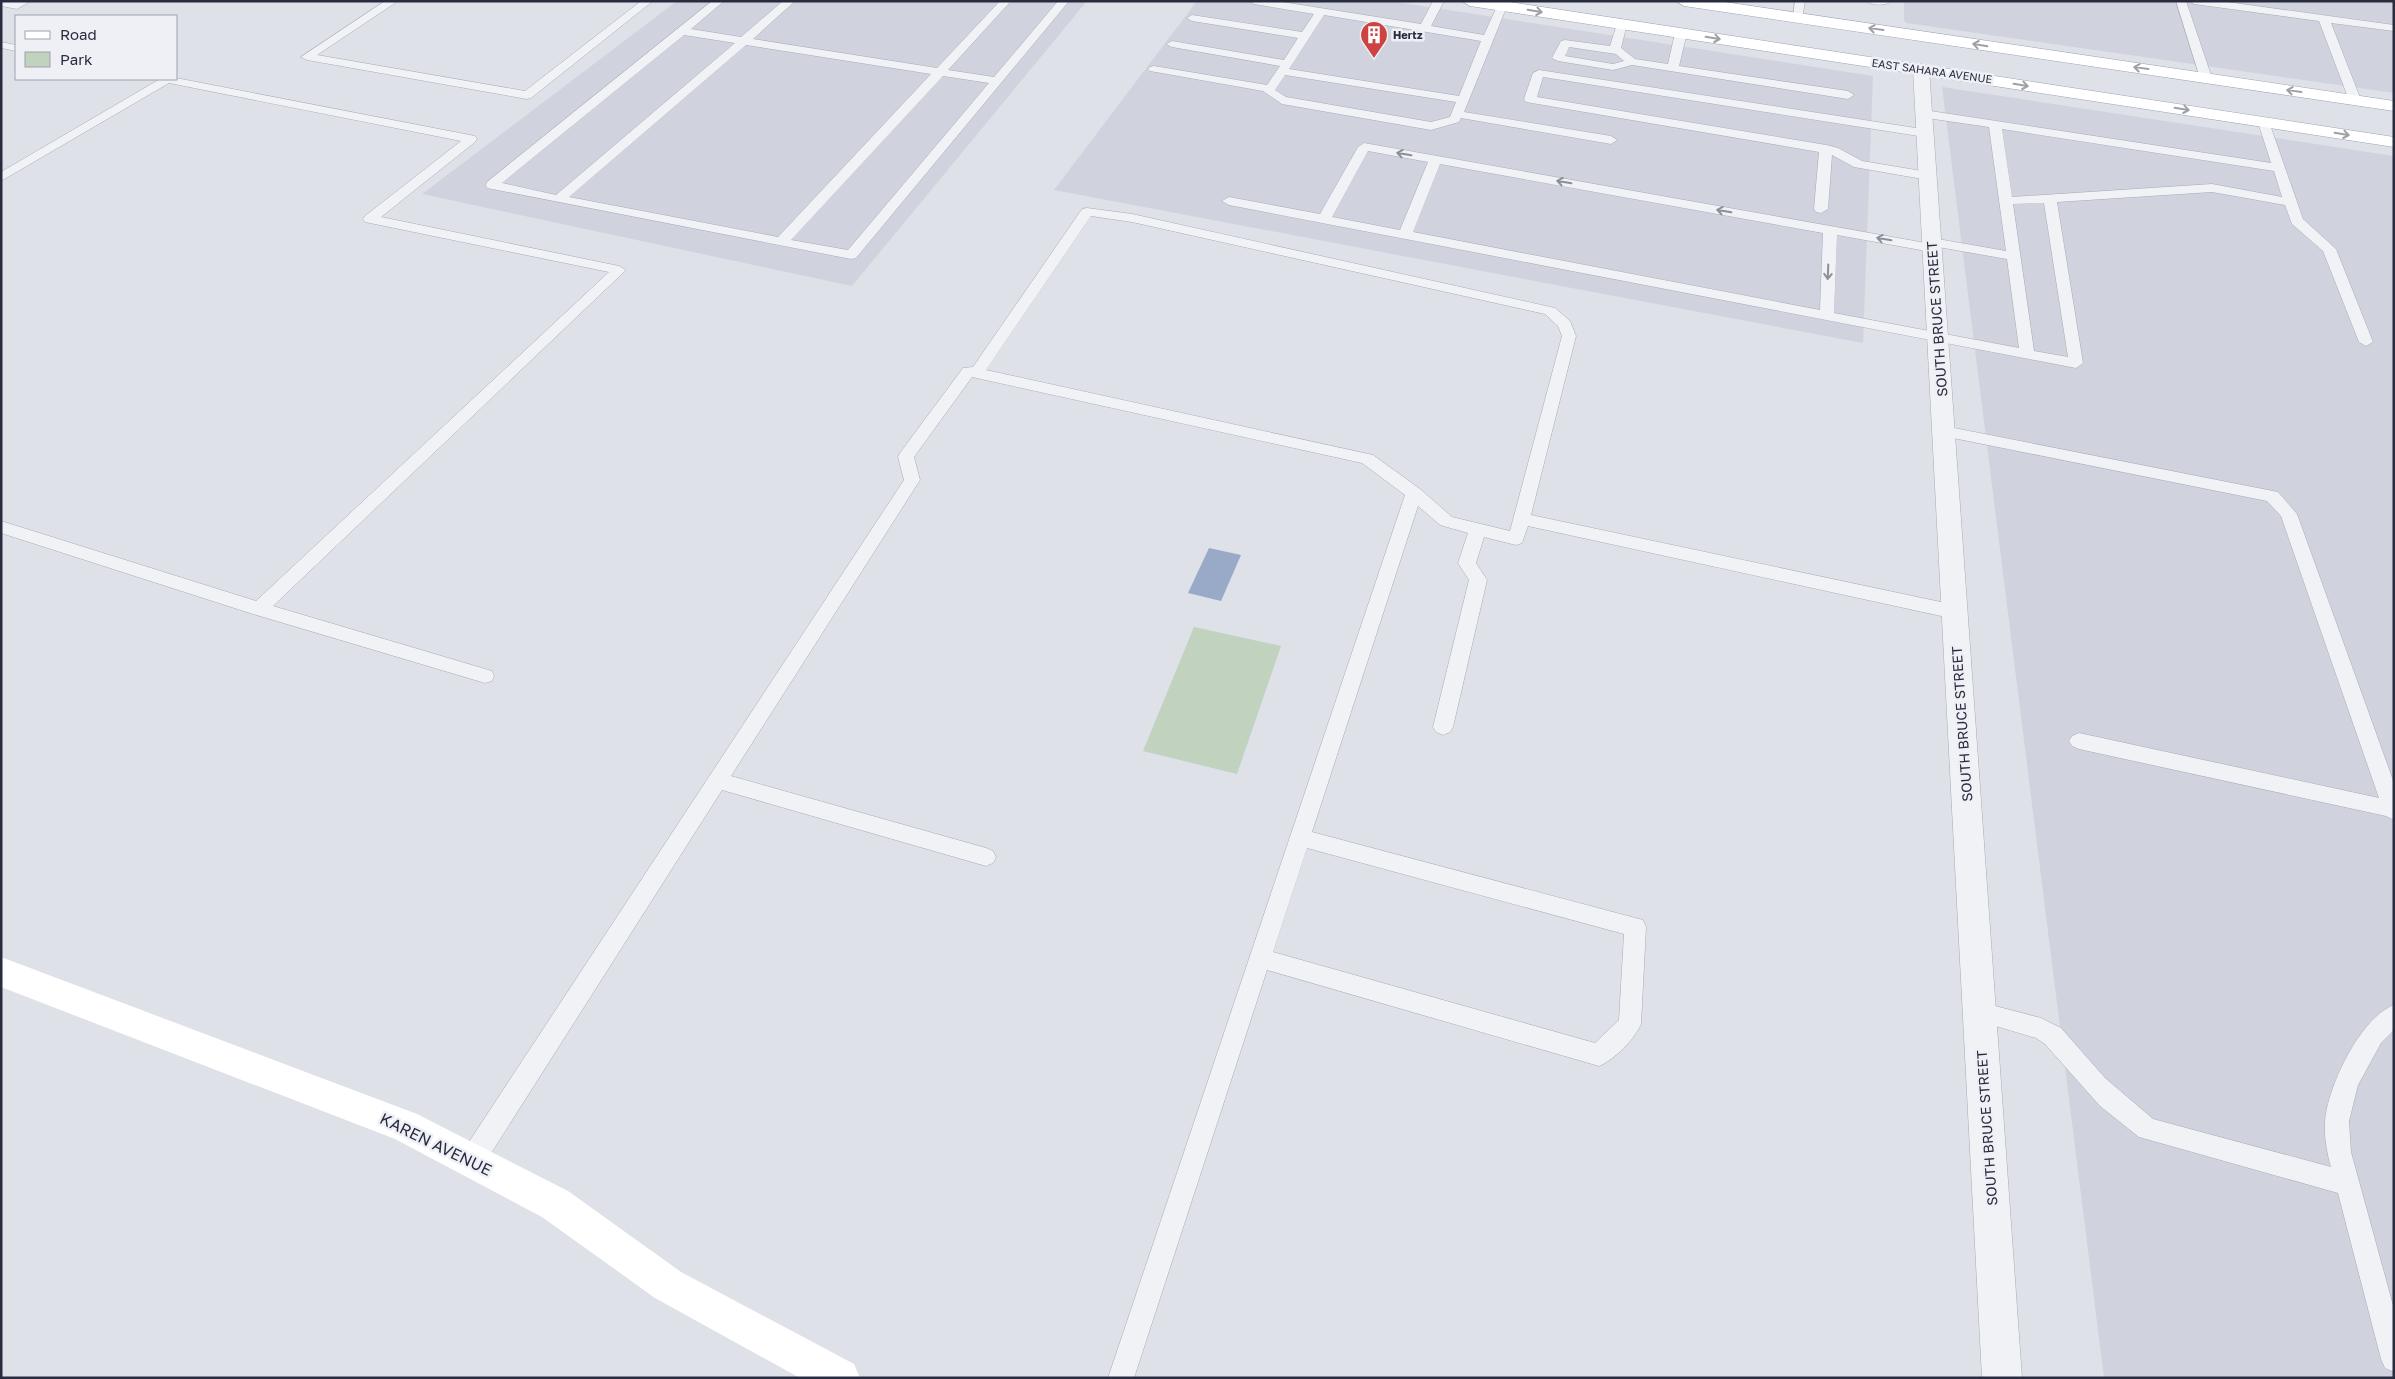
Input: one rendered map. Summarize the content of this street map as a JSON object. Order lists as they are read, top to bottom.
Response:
{
  "streets": {
    "main road": ["EAST SAHARA AVENUE", "KAREN AVENUE"],
    "street": ["SOUTH BRUCE STREET"]
  },
  "crossings": [
    ["EAST SAHARA AVENUE", "SOUTH BRUCE STREET"]
  ],
  "places": {
    "building": ["Hertz"]
  },
  "legend": ["Road", "Park"]
}
